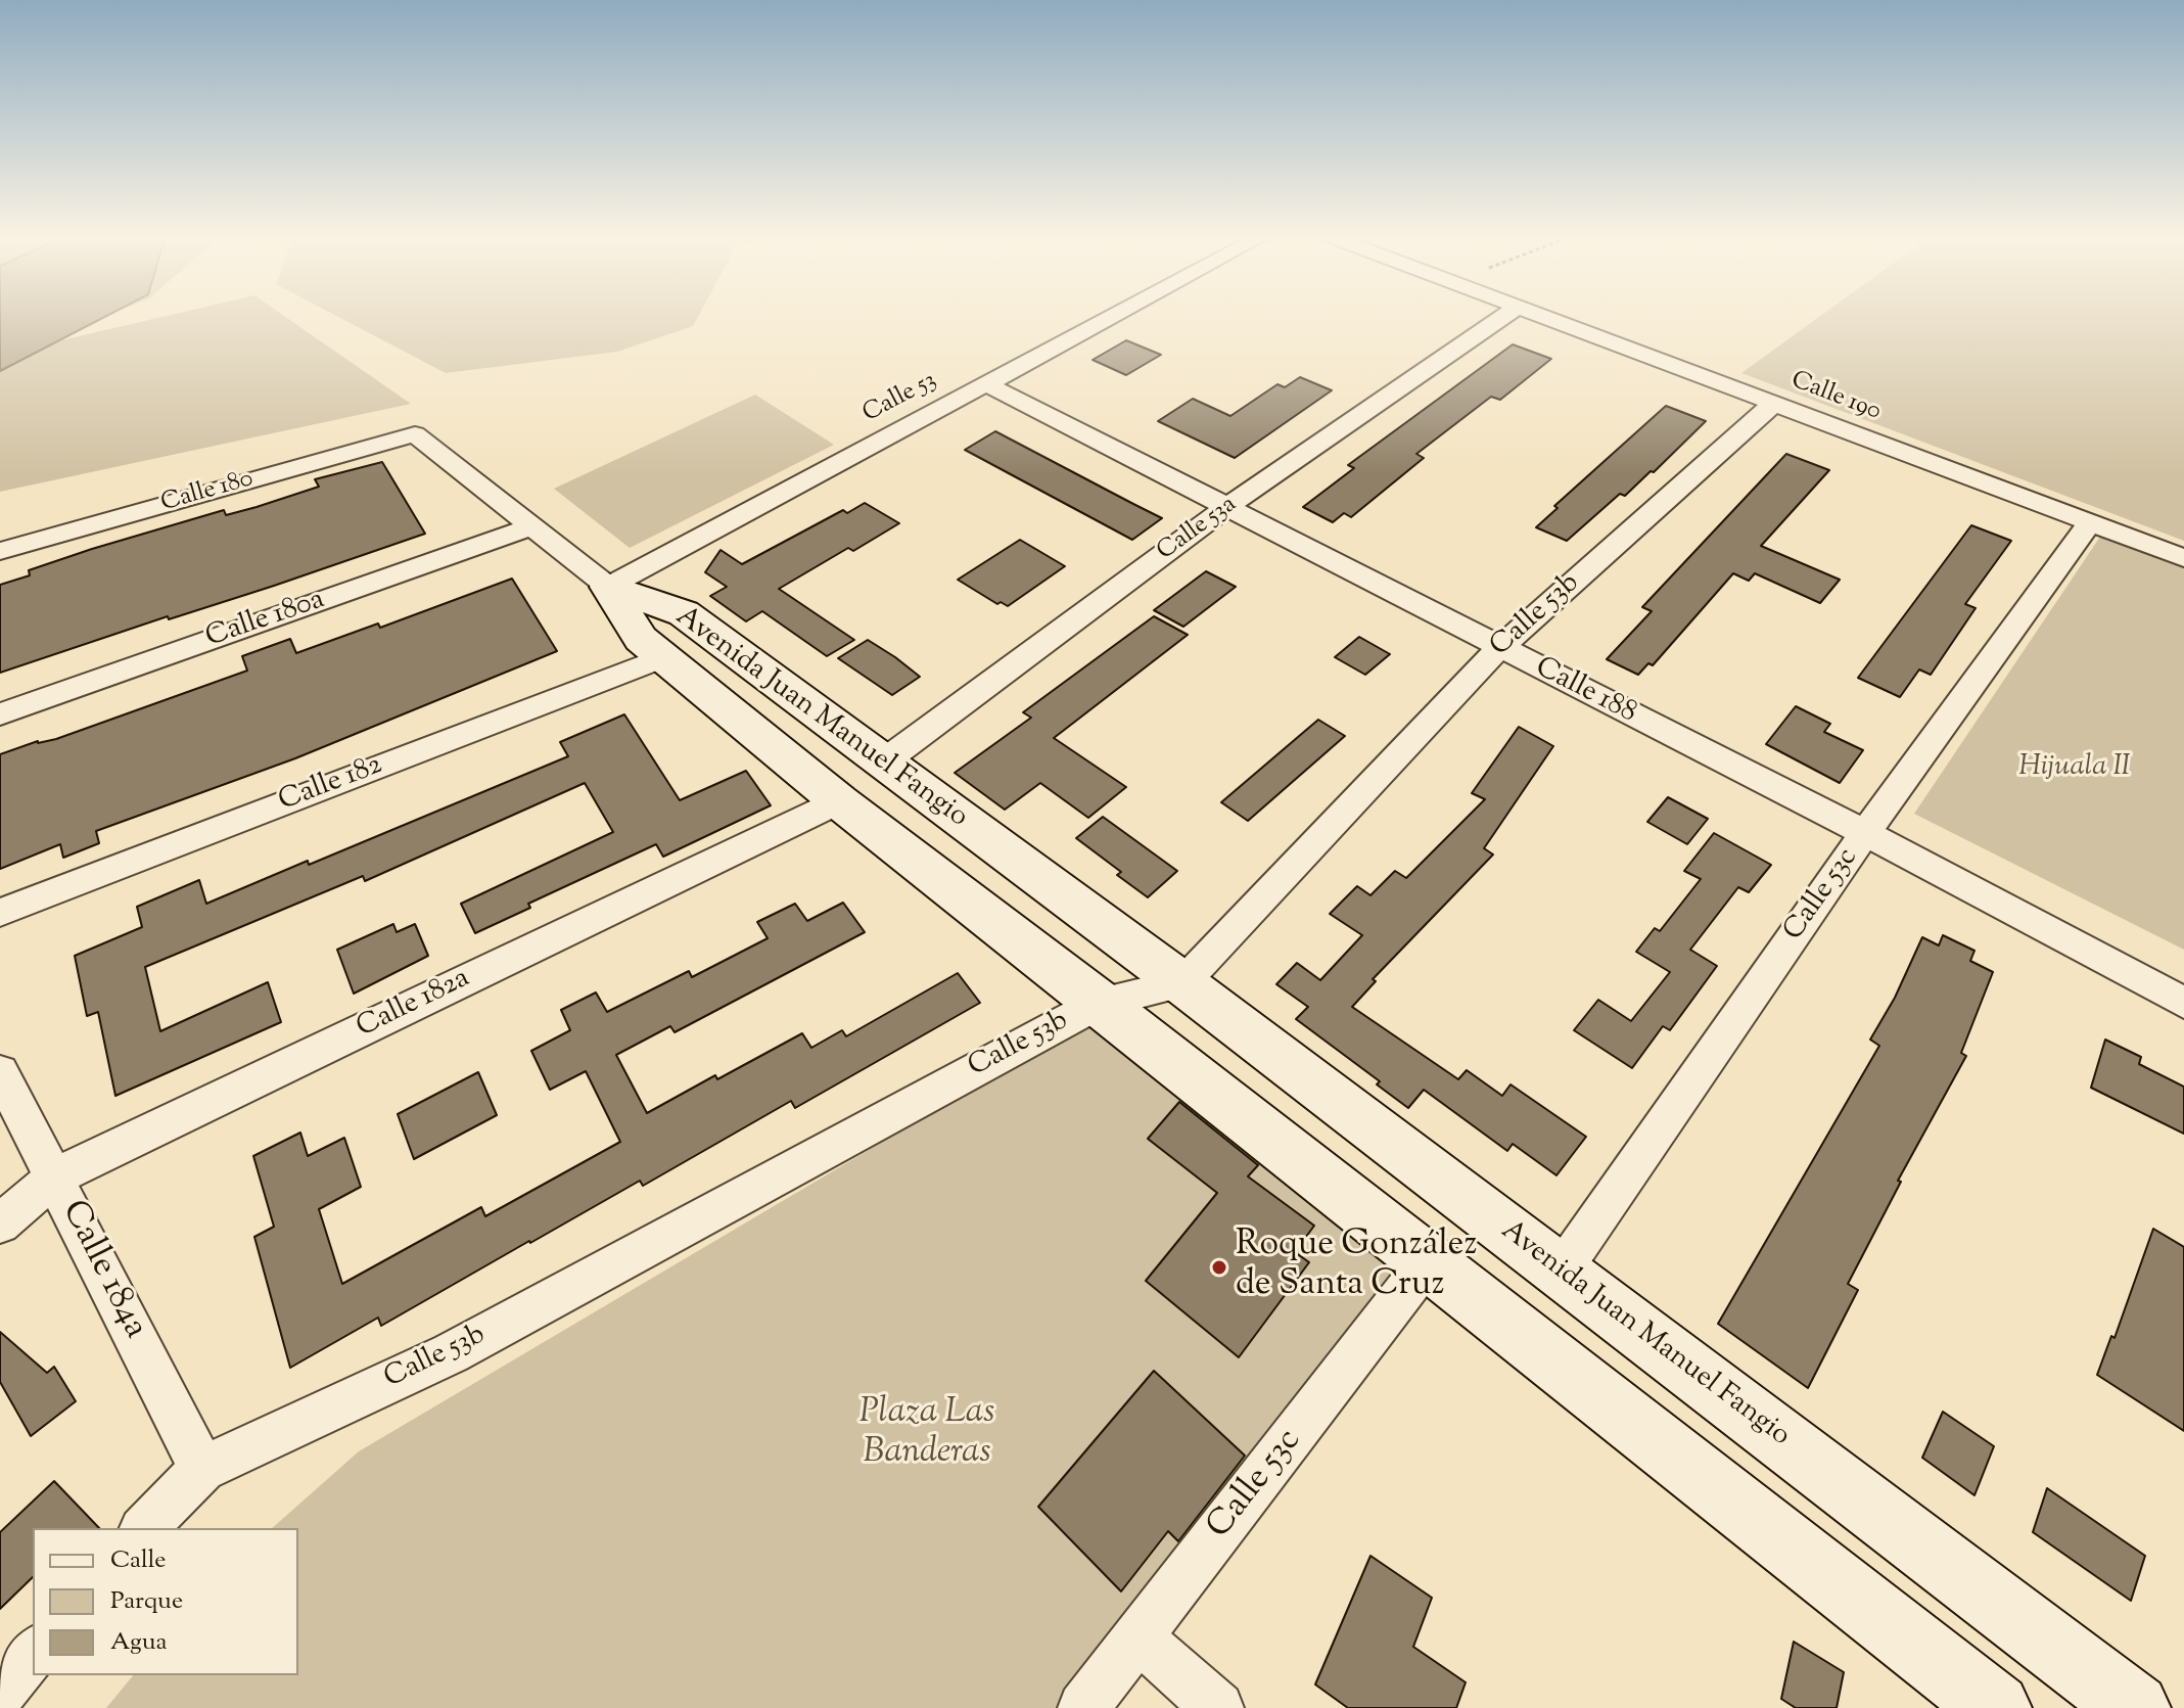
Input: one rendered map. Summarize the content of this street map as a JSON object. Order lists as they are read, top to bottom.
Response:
{
  "streets": {
    "main road": ["Avenida Juan Manuel Fangio"],
    "street": [
      "Calle 190",
      "Calle 53",
      "Calle 180",
      "Calle 53a",
      "Calle 53b",
      "Calle 180a",
      "Calle 188",
      "Calle 182",
      "Calle 53c",
      "Calle 182a",
      "Calle 184a"
    ]
  },
  "crossings": [
    ["Calle 190", "Calle 53b"],
    ["Calle 190", "Calle 53c"],
    ["Calle 53", "Calle 188"],
    ["Calle 53", "Avenida Juan Manuel Fangio"],
    ["Calle 180", "Calle 180a"],
    ["Calle 53a", "Calle 188"],
    ["Calle 53a", "Avenida Juan Manuel Fangio"],
    ["Calle 53b", "Calle 188"],
    ["Calle 53b", "Avenida Juan Manuel Fangio"],
    ["Calle 53b", "Calle 184a"],
    ["Calle 188", "Calle 53c"],
    ["Avenida Juan Manuel Fangio", "Calle 182"],
    ["Avenida Juan Manuel Fangio", "Calle 53c"],
    ["Avenida Juan Manuel Fangio", "Calle 182a"],
    ["Calle 182a", "Calle 184a"]
  ],
  "parks": ["Hijuala II", "Plaza Las Banderas"],
  "places": ["Roque González de Santa Cruz"],
  "legend": ["Calle", "Parque", "Agua"]
}
